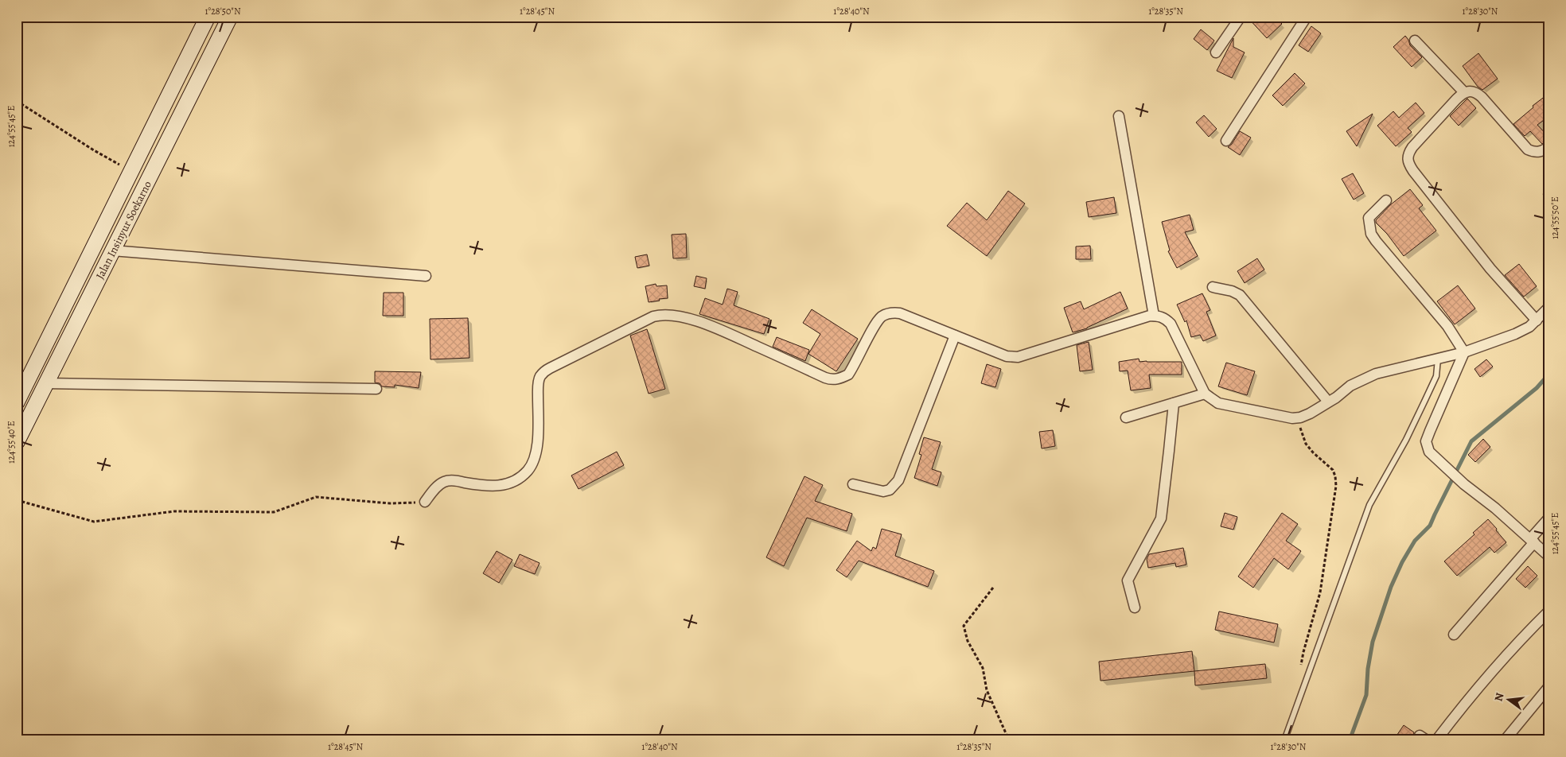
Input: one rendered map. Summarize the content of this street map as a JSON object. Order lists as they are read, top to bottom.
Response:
{
  "streets": {
    "main road": ["Jalan Insinyur Soekarno"]
  },
  "north": "left",
  "coordinates": [
    "1°28'50\"N",
    "1°28'45\"N",
    "1°28'40\"N",
    "1°28'35\"N",
    "1°28'30\"N",
    "124°55'45\"E",
    "124°55'50\"E",
    "124°55'40\"E"
  ]
}
